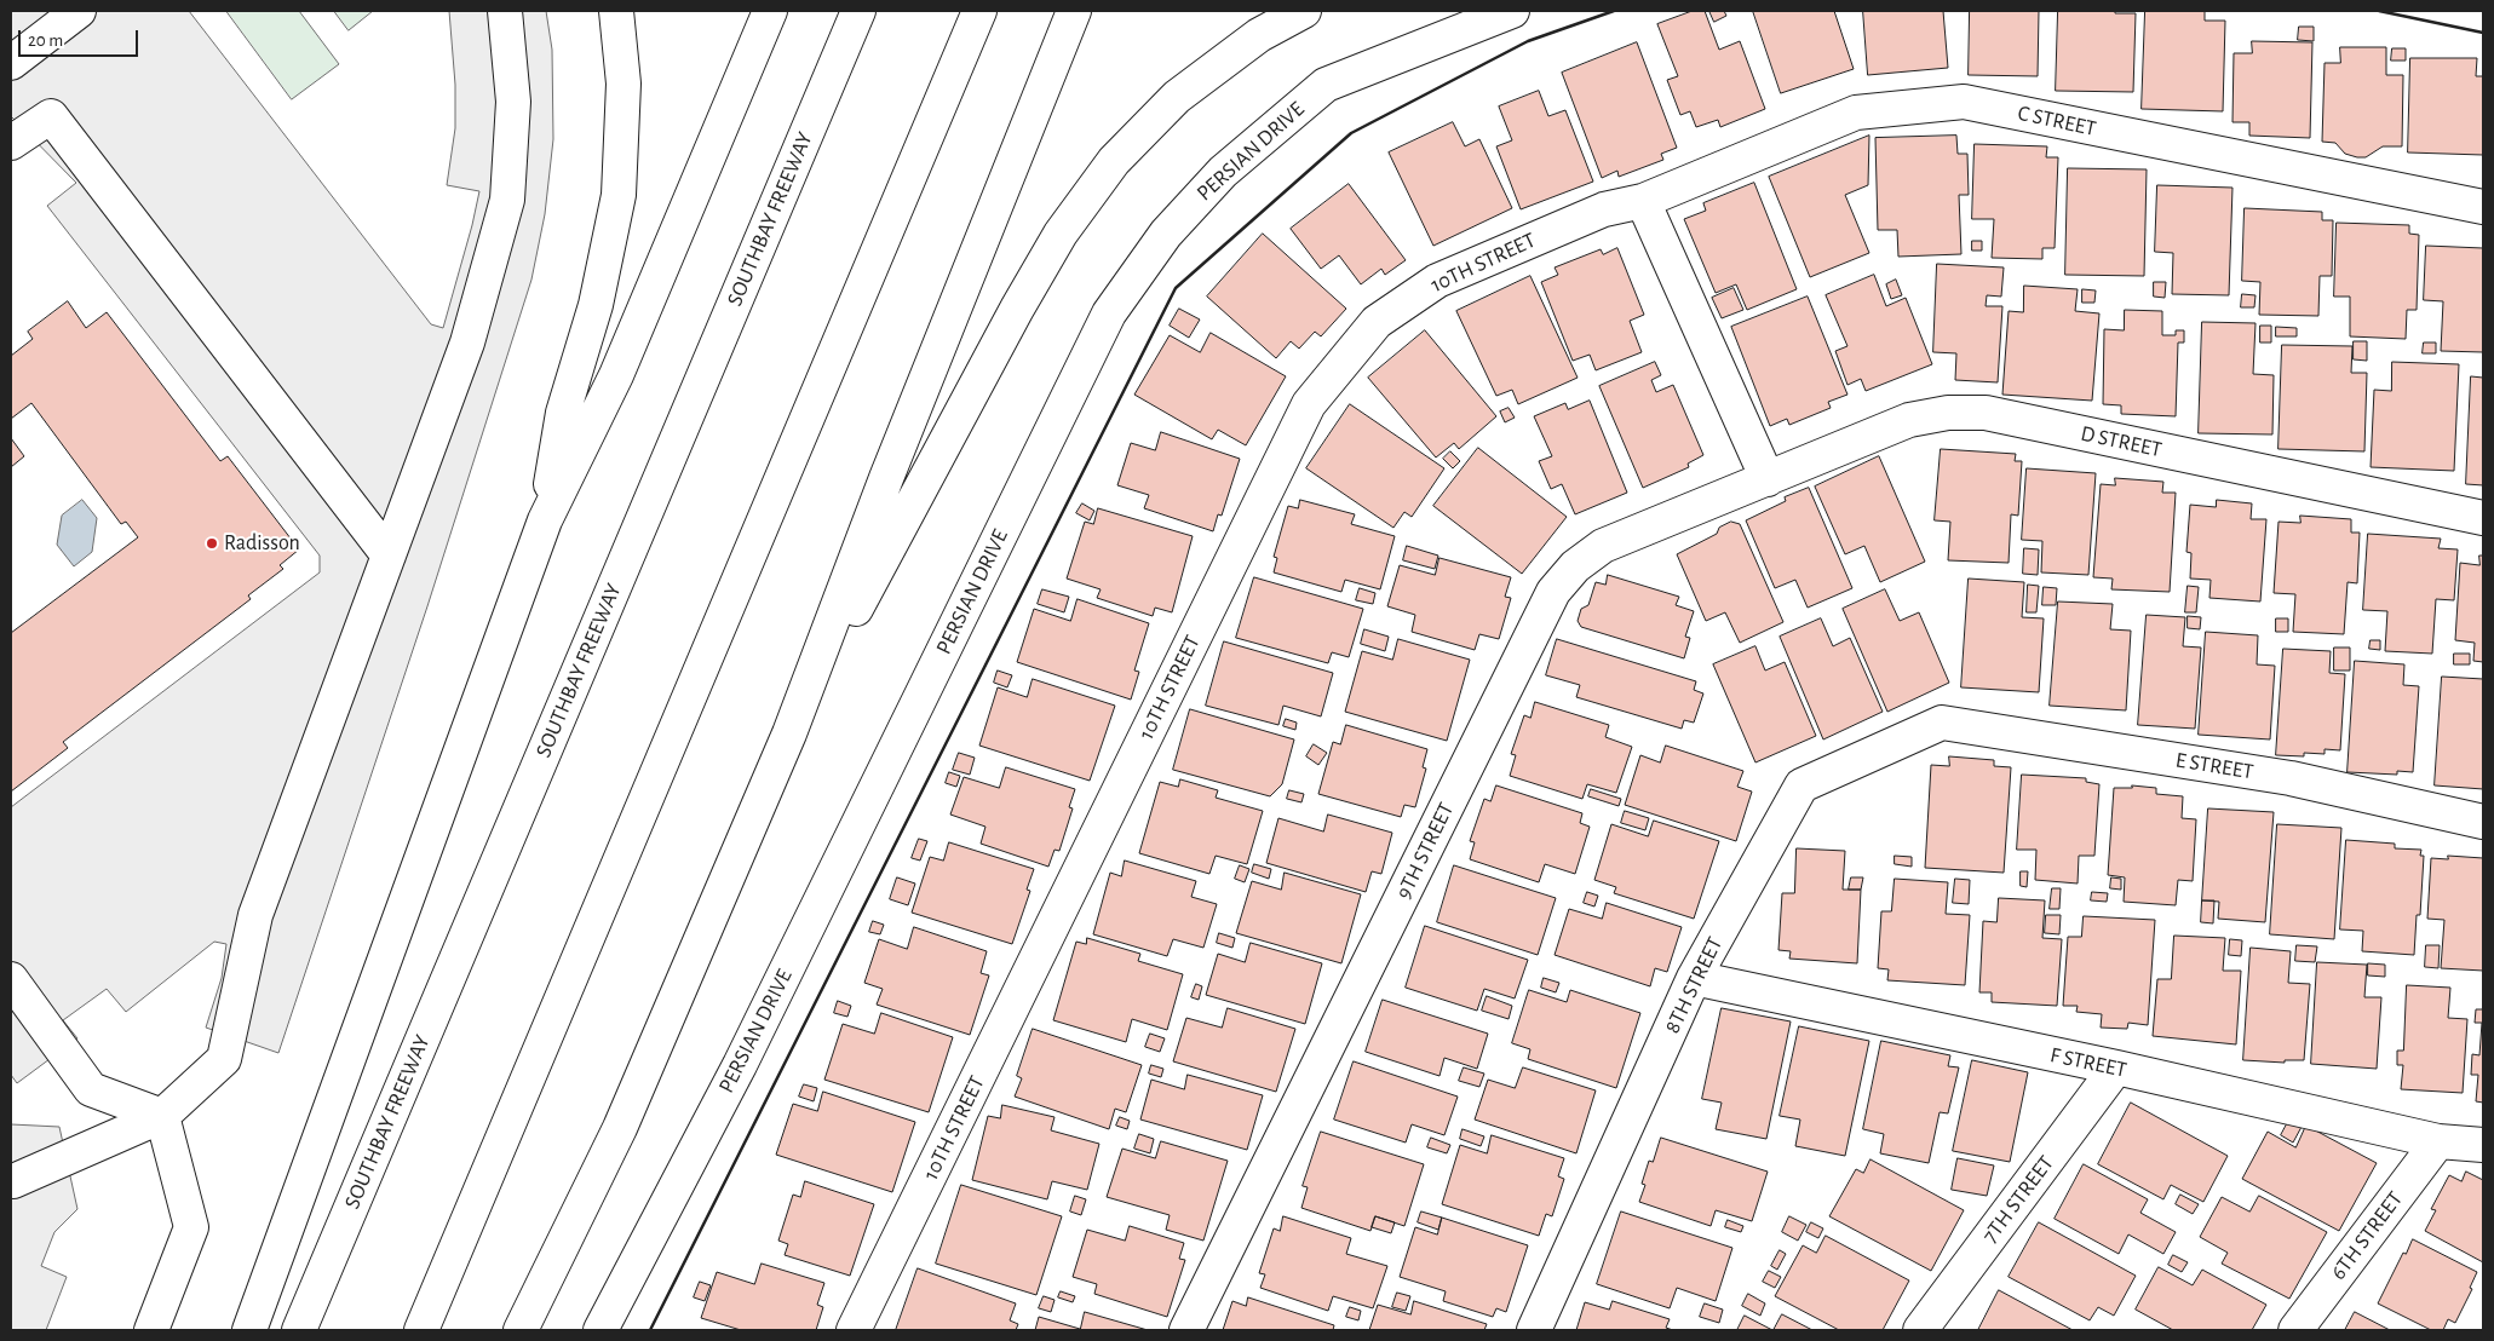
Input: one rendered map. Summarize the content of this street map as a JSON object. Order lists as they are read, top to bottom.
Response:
{
  "streets": {
    "main road": [
      "C STREET",
      "PERSIAN DRIVE",
      "SOUTHBAY FREEWAY",
      "10TH STREET",
      "D STREET",
      "E STREET",
      "9TH STREET",
      "8TH STREET",
      "F STREET",
      "7TH STREET",
      "6TH STREET"
    ]
  },
  "crossings": [
    ["C STREET", "10TH STREET"],
    ["D STREET", "9TH STREET"],
    ["E STREET", "8TH STREET"],
    ["8TH STREET", "F STREET"],
    ["F STREET", "7TH STREET"],
    ["F STREET", "6TH STREET"]
  ],
  "places": ["Radisson"],
  "scale_bar": "20 m"
}
